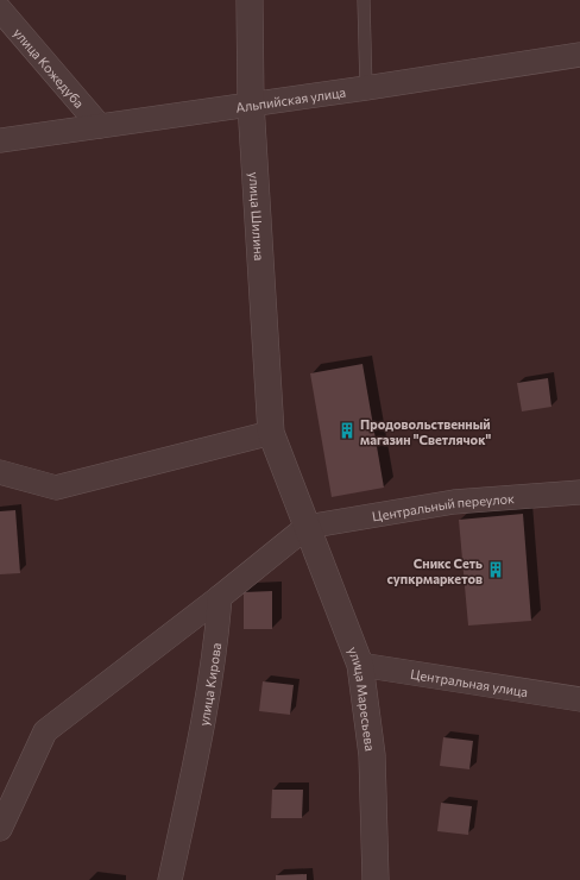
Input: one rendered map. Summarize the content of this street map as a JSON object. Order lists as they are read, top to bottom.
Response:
{
  "streets": {
    "street": [
      "улица Кожедуба",
      "Альпийская улица",
      "улица Шилина",
      "Центральный переулок",
      "Центральная улица",
      "улица Кирова",
      "улица Маресьева"
    ]
  },
  "crossings": [
    ["улица Кожедуба", "Альпийская улица"],
    ["Альпийская улица", "улица Шилина"],
    ["улица Шилина", "Центральный переулок"],
    ["улица Шилина", "улица Маресьева"],
    ["Центральный переулок", "улица Маресьева"],
    ["Центральная улица", "улица Маресьева"]
  ],
  "places": {
    "building": ["Продовольственный магазин \"Светлячок\"", "Сникс Сеть супкрмаркетов"]
  }
}
